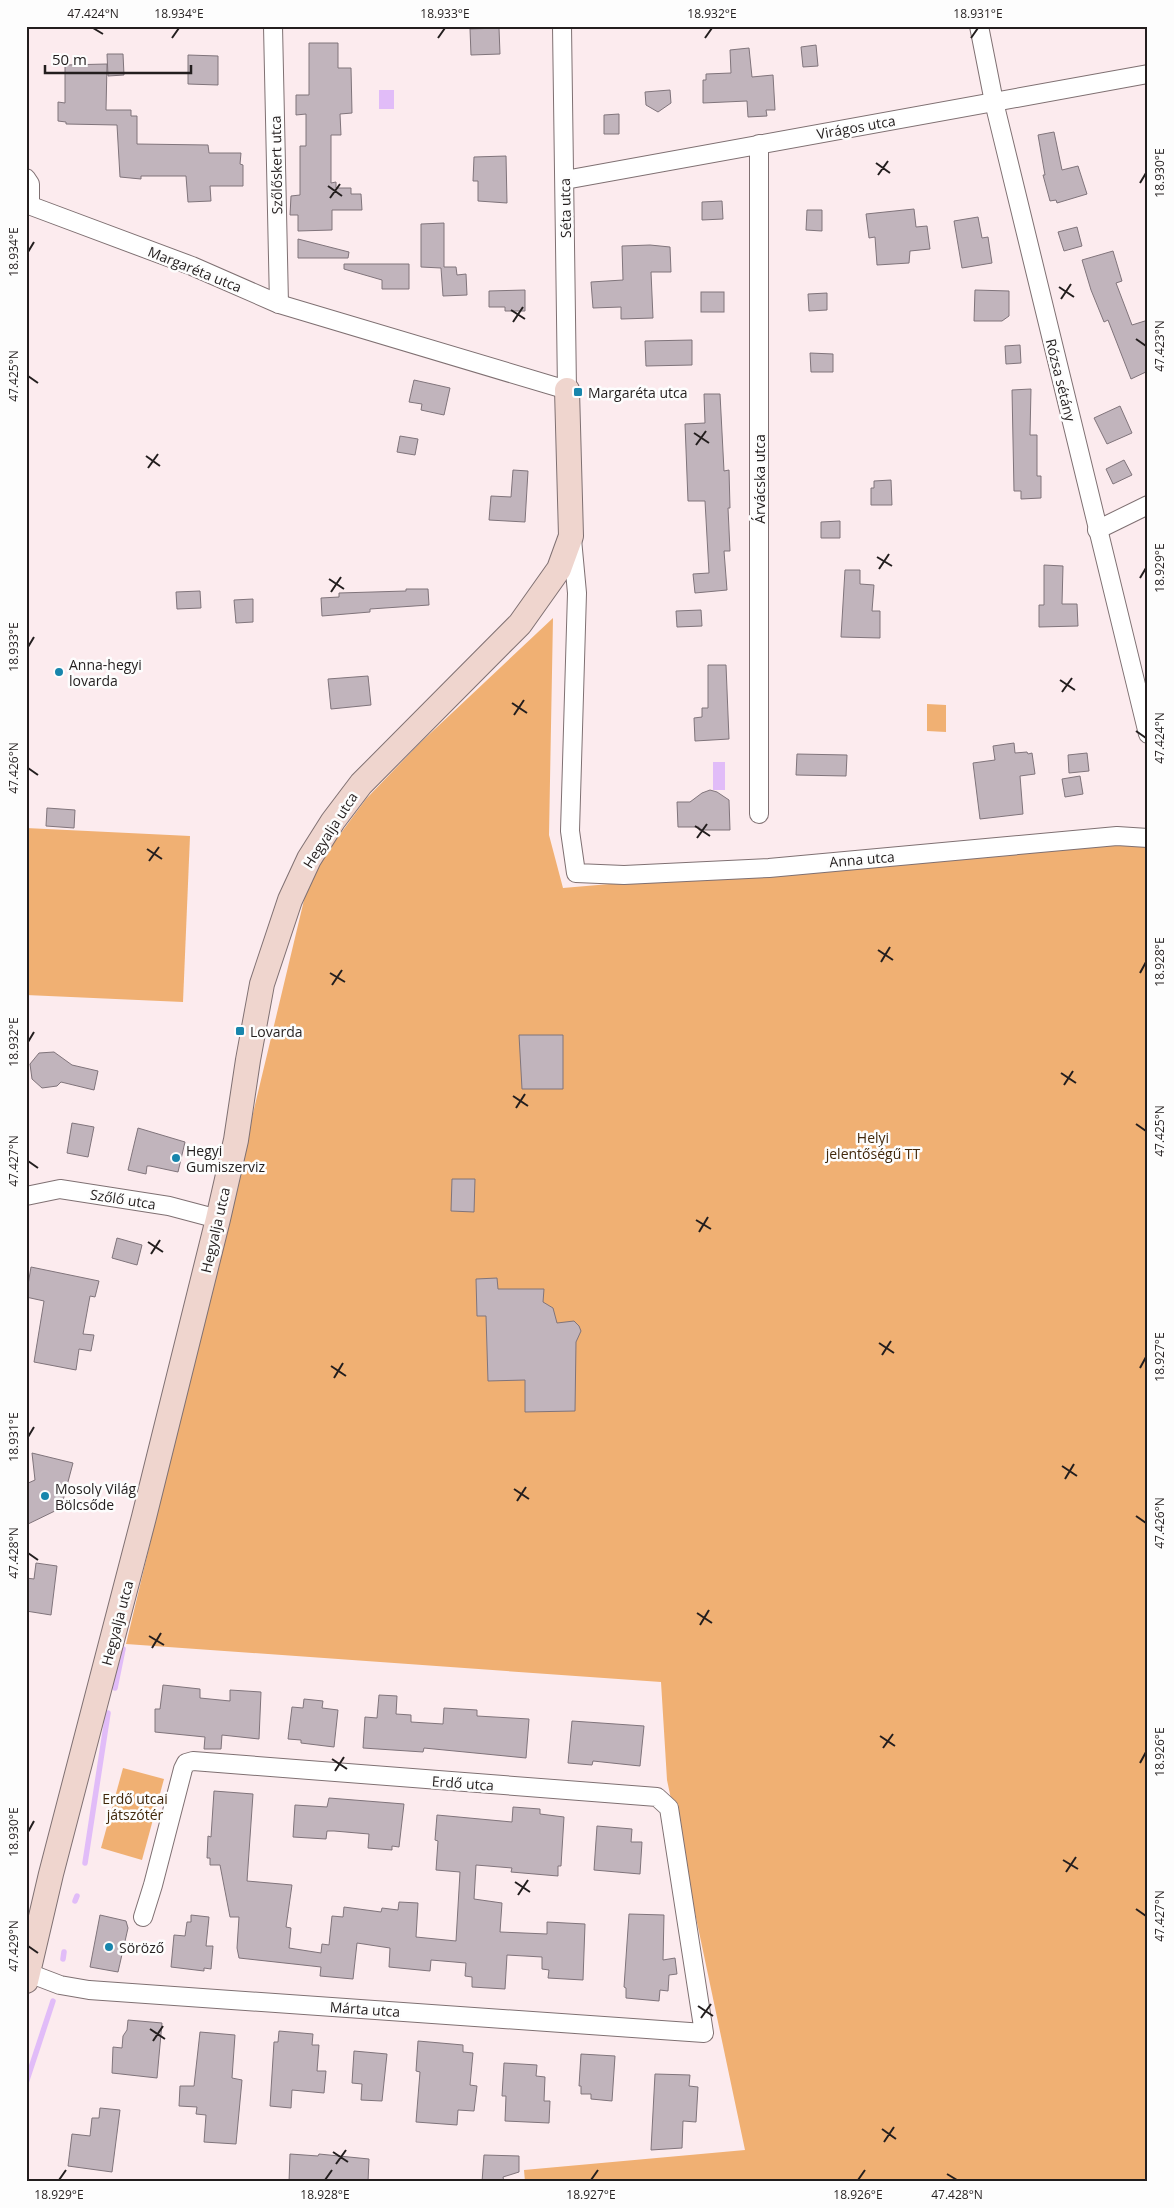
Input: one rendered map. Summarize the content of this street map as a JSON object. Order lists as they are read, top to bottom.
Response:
{
  "streets": {
    "street": [
      "Virágos utca",
      "Szőlőskert utca",
      "Séta utca",
      "Margaréta utca",
      "Rózsa sétány",
      "Árvácska utca",
      "Hegyalja utca",
      "Anna utca",
      "Szőlő utca",
      "Erdő utca",
      "Márta utca"
    ]
  },
  "crossings": [
    ["Virágos utca", "Séta utca"],
    ["Virágos utca", "Rózsa sétány"],
    ["Virágos utca", "Árvácska utca"],
    ["Szőlőskert utca", "Margaréta utca"],
    ["Séta utca", "Margaréta utca"],
    ["Hegyalja utca", "Anna utca"],
    ["Hegyalja utca", "Szőlő utca"],
    ["Hegyalja utca", "Márta utca"],
    ["Erdő utca", "Márta utca"]
  ],
  "parks": ["Helyi jelentőségű TT", "Erdő utcai játszótér"],
  "places": {
    "transit": ["Margaréta utca", "Lovarda"],
    "other": [
      "Anna-hegyi lovarda",
      "Hegyi Gumiszerviz",
      "Mosoly Világ Bölcsőde",
      "Söröző"
    ]
  },
  "scale_bar": "50 m",
  "coordinates": [
    "47.424°N",
    "18.934°E",
    "18.933°E",
    "18.932°E",
    "18.931°E",
    "18.930°E",
    "47.423°N",
    "47.425°N",
    "18.929°E",
    "47.426°N",
    "18.928°E",
    "47.427°N",
    "18.927°E",
    "47.428°N",
    "18.926°E",
    "47.429°N"
  ]
}
